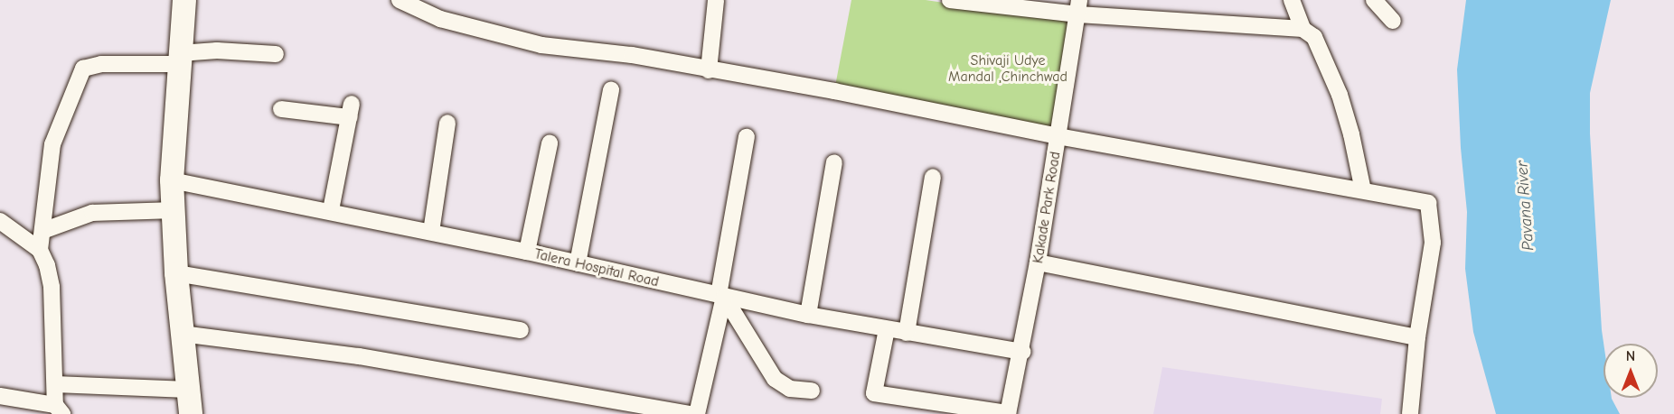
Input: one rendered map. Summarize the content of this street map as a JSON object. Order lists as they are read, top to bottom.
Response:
{
  "streets": {
    "street": ["Kakade Park Road", "Talera Hospital Road"]
  },
  "crossings": [
    ["Kakade Park Road", "Talera Hospital Road"]
  ],
  "water": ["Pavana River"],
  "parks": ["Shivaji Udye Mandal ,Chinchwad"],
  "north": "top"
}
